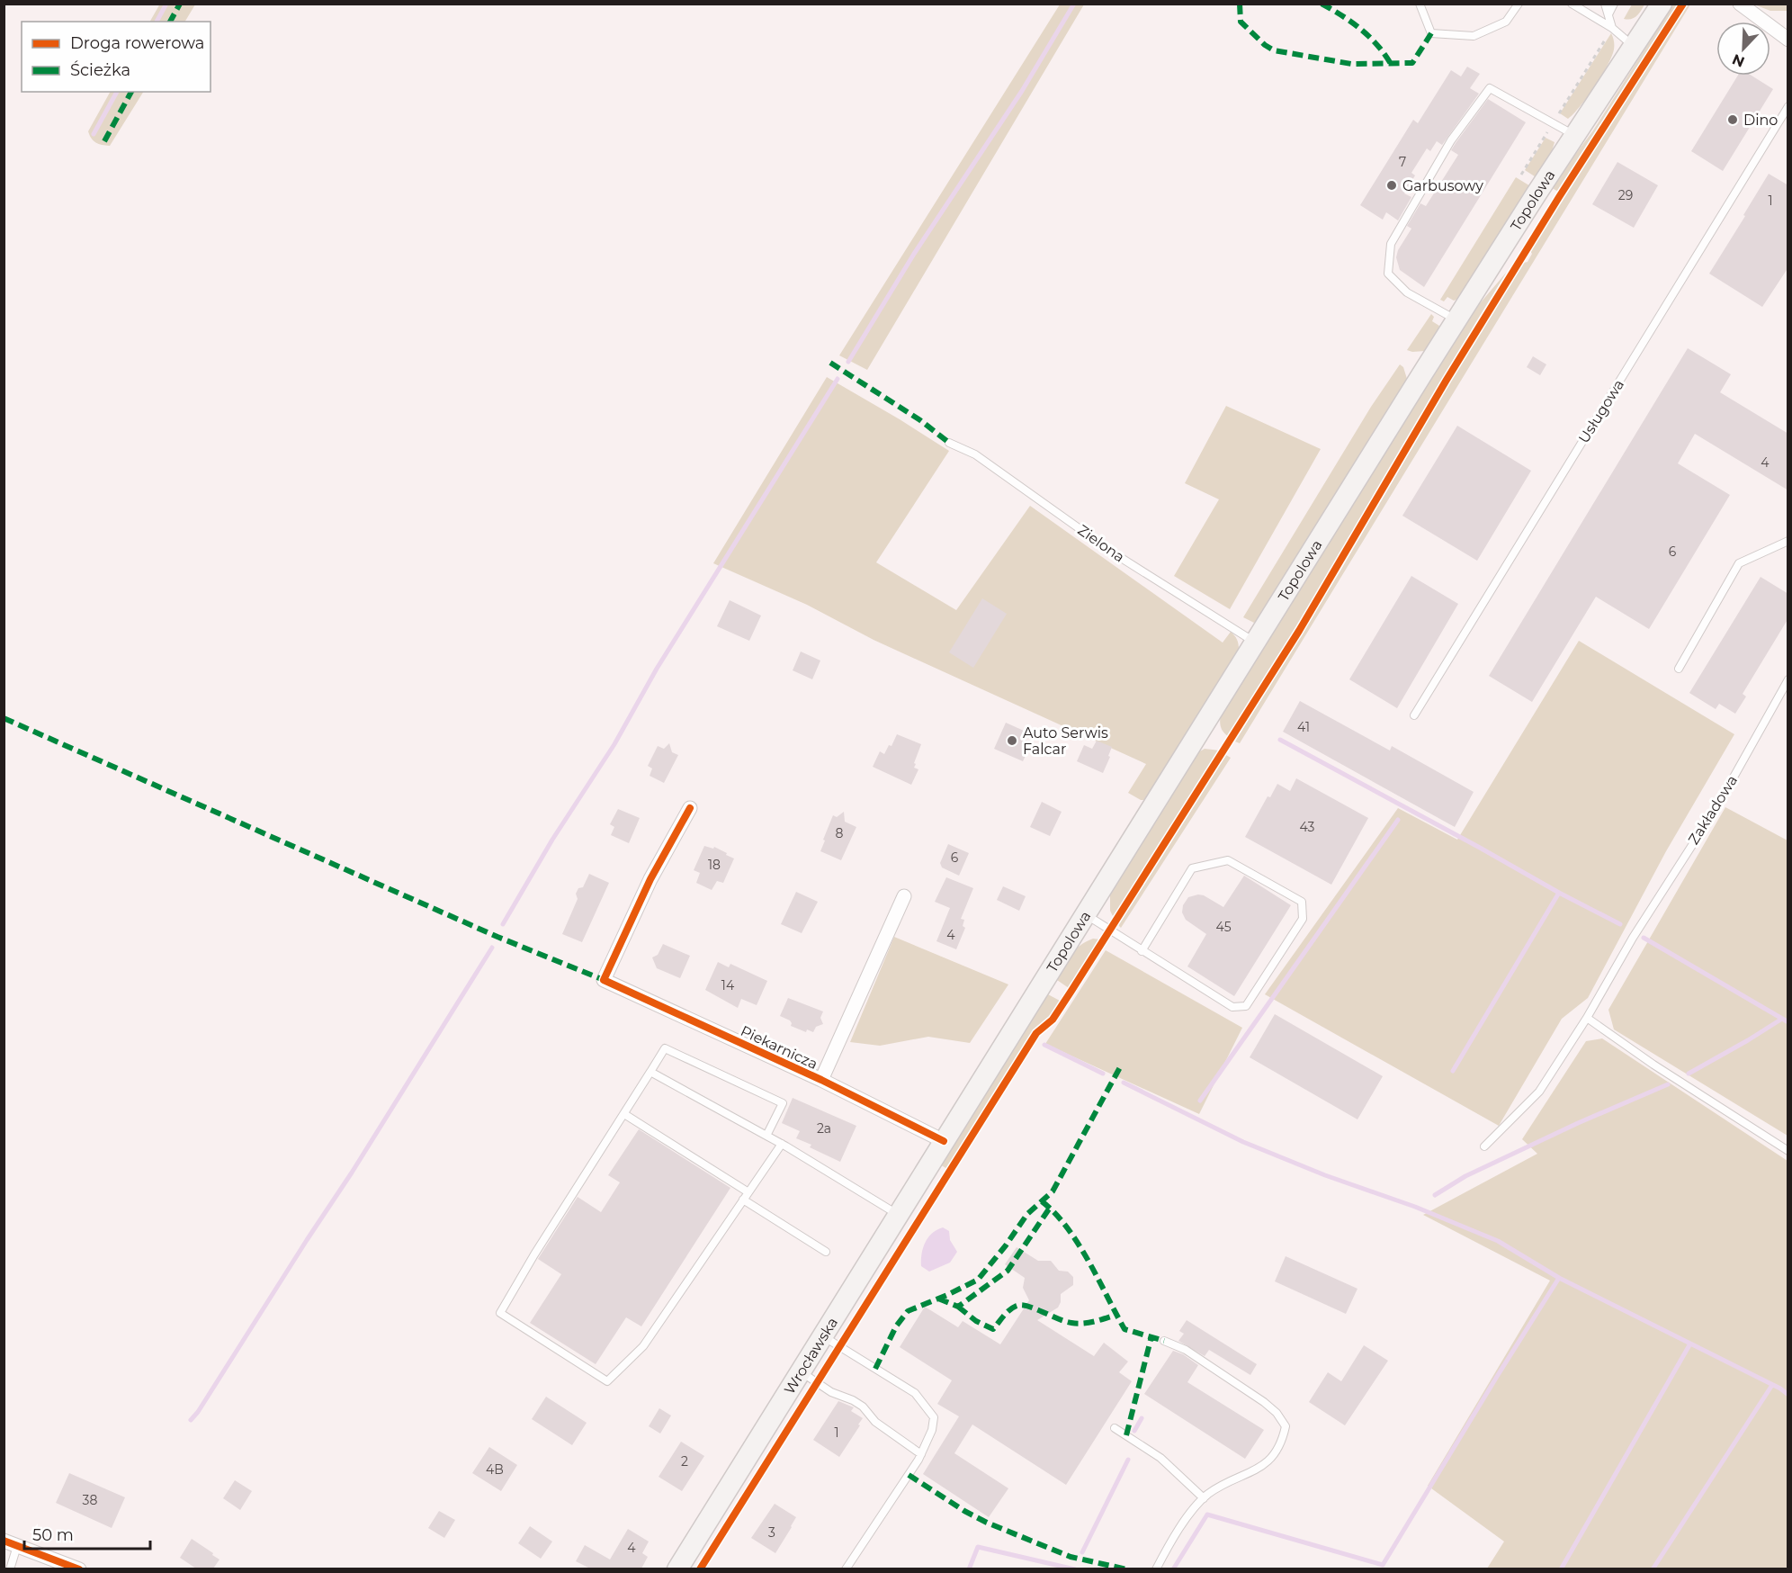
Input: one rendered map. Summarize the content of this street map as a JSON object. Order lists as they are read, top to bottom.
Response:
{
  "streets": {
    "main road": ["Topolowa", "Wrocławska"],
    "street": ["Piekarnicza"],
    "lane": ["Usługowa", "Zielona", "Zakładowa"]
  },
  "crossings": [
    ["Topolowa", "Zielona"],
    ["Topolowa", "Piekarnicza"],
    ["Topolowa", "Wrocławska"],
    ["Piekarnicza", "Wrocławska"]
  ],
  "places": ["Dino", "Garbusowy", "Auto Serwis Falcar"],
  "house_numbers": [
    "7",
    "29",
    "1",
    "4",
    "6",
    "41",
    "43",
    "8",
    "6",
    "18",
    "45",
    "4",
    "14",
    "2a",
    "1",
    "2",
    "4B",
    "38",
    "3",
    "4"
  ],
  "legend": ["Droga rowerowa", "Ścieżka"],
  "scale_bar": "50 m",
  "north": "bottom left"
}
